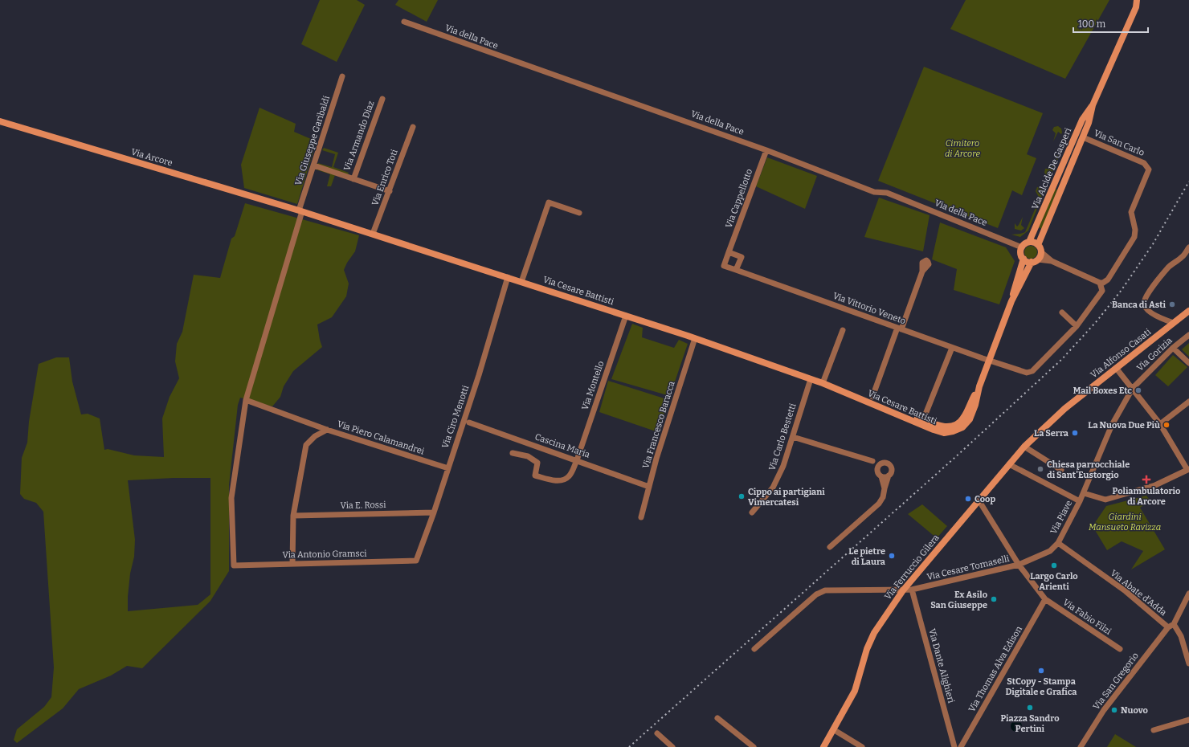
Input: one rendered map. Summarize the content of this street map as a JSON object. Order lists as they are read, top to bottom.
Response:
{
  "streets": {
    "street": [
      "Via della Pace",
      "Via Armando Diaz",
      "Via Giuseppe Garibaldi",
      "Via San Carlo",
      "Via Arcore",
      "Via Alcide De Gasperi",
      "Via Enrico Toti",
      "Via Cappellotto",
      "Via Cesare Battisti",
      "Via Vittorio Veneto",
      "Via Alfonso Casati",
      "Via Gorizia",
      "Via Montello",
      "Via Ciro Menotti",
      "Via Francesco Baracca",
      "Via Carlo Bestetti",
      "Via Piero Calamandrei",
      "Cascina Maria",
      "Via E. Rossi",
      "Via Piave",
      "Via Antonio Gramsci",
      "Via Ferruccio Gilera",
      "Via Cesare Tomaselli",
      "Via Abate d'Adda",
      "Via Fabio Filzi",
      "Via Dante Alighieri",
      "Via Thomas Alva Edison",
      "Via San Gregorio"
    ]
  },
  "crossings": [
    ["Via della Pace", "Via Alcide De Gasperi"],
    ["Via della Pace", "Via Cappellotto"],
    ["Via Giuseppe Garibaldi", "Via Arcore"],
    ["Via Giuseppe Garibaldi", "Via Cesare Battisti"],
    ["Via Giuseppe Garibaldi", "Via Piero Calamandrei"],
    ["Via Giuseppe Garibaldi", "Via Antonio Gramsci"],
    ["Via San Carlo", "Via Alcide De Gasperi"],
    ["Via Arcore", "Via Cesare Battisti"],
    ["Via Enrico Toti", "Via Cesare Battisti"],
    ["Via Cappellotto", "Via Vittorio Veneto"],
    ["Via Cesare Battisti", "Via Vittorio Veneto"],
    ["Via Cesare Battisti", "Via Montello"],
    ["Via Cesare Battisti", "Via Ciro Menotti"],
    ["Via Cesare Battisti", "Via Francesco Baracca"],
    ["Via Cesare Battisti", "Via Carlo Bestetti"],
    ["Via Alfonso Casati", "Via Ferruccio Gilera"],
    ["Via Gorizia", "Via Piave"],
    ["Via Montello", "Cascina Maria"],
    ["Via Ciro Menotti", "Via Piero Calamandrei"],
    ["Via Ciro Menotti", "Via E. Rossi"],
    ["Via Ciro Menotti", "Via Antonio Gramsci"],
    ["Via Francesco Baracca", "Cascina Maria"],
    ["Via Piave", "Via Cesare Tomaselli"],
    ["Via Piave", "Via Abate d'Adda"],
    ["Via Piave", "Via Fabio Filzi"],
    ["Via Ferruccio Gilera", "Via Cesare Tomaselli"],
    ["Via Ferruccio Gilera", "Via Fabio Filzi"],
    ["Via Cesare Tomaselli", "Via Fabio Filzi"],
    ["Via Cesare Tomaselli", "Via Dante Alighieri"],
    ["Via Abate d'Adda", "Via San Gregorio"],
    ["Via Fabio Filzi", "Via Thomas Alva Edison"]
  ],
  "parks": ["Cimitero di Arcore", "Giardini Mansueto Ravizza"],
  "places": {
    "other": [
      "Banca di Asti",
      "Mail Boxes Etc",
      "La Nuova Due Più",
      "La Serra",
      "Chiesa parrocchiale di Sant'Eustorgio",
      "Cippo ai partigiani Vimercatesi",
      "Coop",
      "Le pietre di Laura",
      "Largo Carlo Arienti",
      "Ex Asilo San Giuseppe",
      "StCopy - Stampa Digitale e Grafica",
      "Piazza Sandro Pertini",
      "Nuovo"
    ],
    "health": ["Poliambulatorio di Arcore"]
  },
  "scale_bar": "100 m"
}
